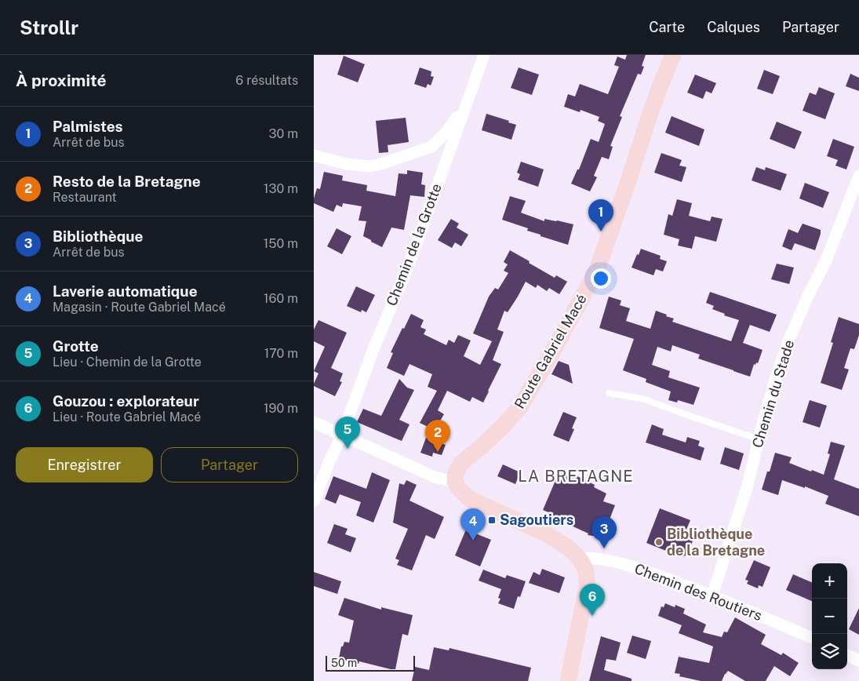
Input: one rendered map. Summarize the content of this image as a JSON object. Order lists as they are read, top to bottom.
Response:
{
  "streets": {
    "main road": ["Route Gabriel Macé"],
    "street": ["Chemin de la Grotte", "Chemin du Stade", "Chemin des Routiers"]
  },
  "crossings": [
    ["Chemin du Stade", "Chemin des Routiers"]
  ],
  "districts": ["LA BRETAGNE"],
  "places": {
    "transit": ["Sagoutiers"],
    "other": ["Bibliothèque de la Bretagne"]
  },
  "scale_bar": "50 m",
  "page": {
    "header": "Strollr",
    "nav": ["Carte", "Calques", "Partager"],
    "heading": ["À proximité", "6 résultats"],
    "list": [
      {
        "mark": "1",
        "name": "Palmistes",
        "note": "Arrêt de bus",
        "value": "30 m"
      },
      {
        "mark": "2",
        "name": "Resto de la Bretagne",
        "note": "Restaurant",
        "value": "130 m"
      },
      {
        "mark": "3",
        "name": "Bibliothèque",
        "note": "Arrêt de bus",
        "value": "150 m"
      },
      {
        "mark": "4",
        "name": "Laverie automatique",
        "note": "Magasin · Route Gabriel Macé",
        "value": "160 m"
      },
      {
        "mark": "5",
        "name": "Grotte",
        "note": "Lieu · Chemin de la Grotte",
        "value": "170 m"
      },
      {
        "mark": "6",
        "name": "Gouzou : explorateur",
        "note": "Lieu · Route Gabriel Macé",
        "value": "190 m"
      }
    ],
    "pins": [
      "1",
      "5",
      "2",
      "4",
      "3",
      "6"
    ],
    "buttons": ["Enregistrer", "Partager"],
    "map_buttons": ["+", "−"],
    "scale": "50 m"
  }
}
